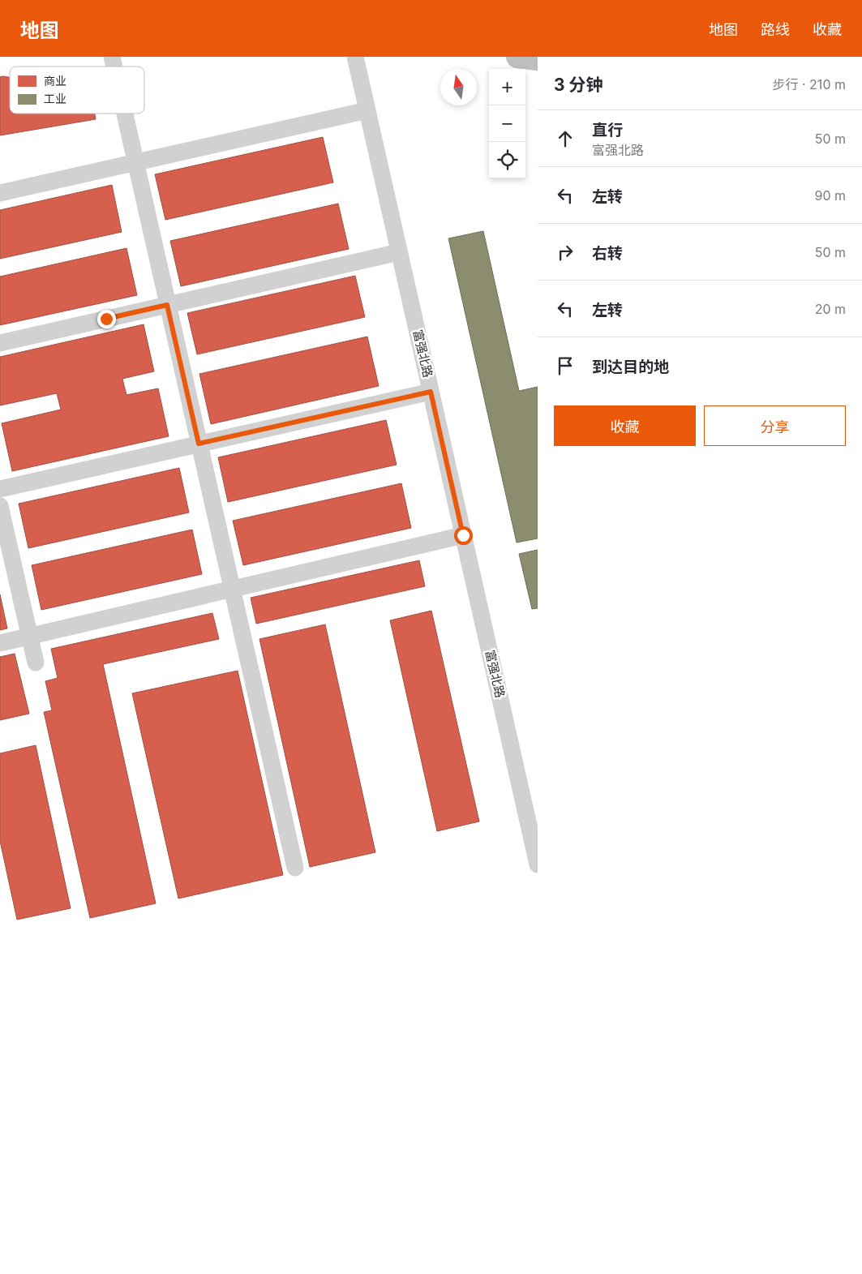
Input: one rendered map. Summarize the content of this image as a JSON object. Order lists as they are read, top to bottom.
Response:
{
  "streets": {
    "street": ["富强北路"]
  },
  "legend": ["商业", "工业"],
  "north": "top",
  "page": {
    "header": "地图",
    "nav": ["地图", "路线", "收藏"],
    "heading": ["3 分钟", "步行 · 210 m"],
    "map_buttons": ["+", "−"],
    "list": [
      ["直行", "富强北路", "50 m"],
      ["左转", "90 m"],
      ["右转", "50 m"],
      ["左转", "20 m"],
      "到达目的地"
    ],
    "buttons": ["收藏", "分享"]
  }
}
